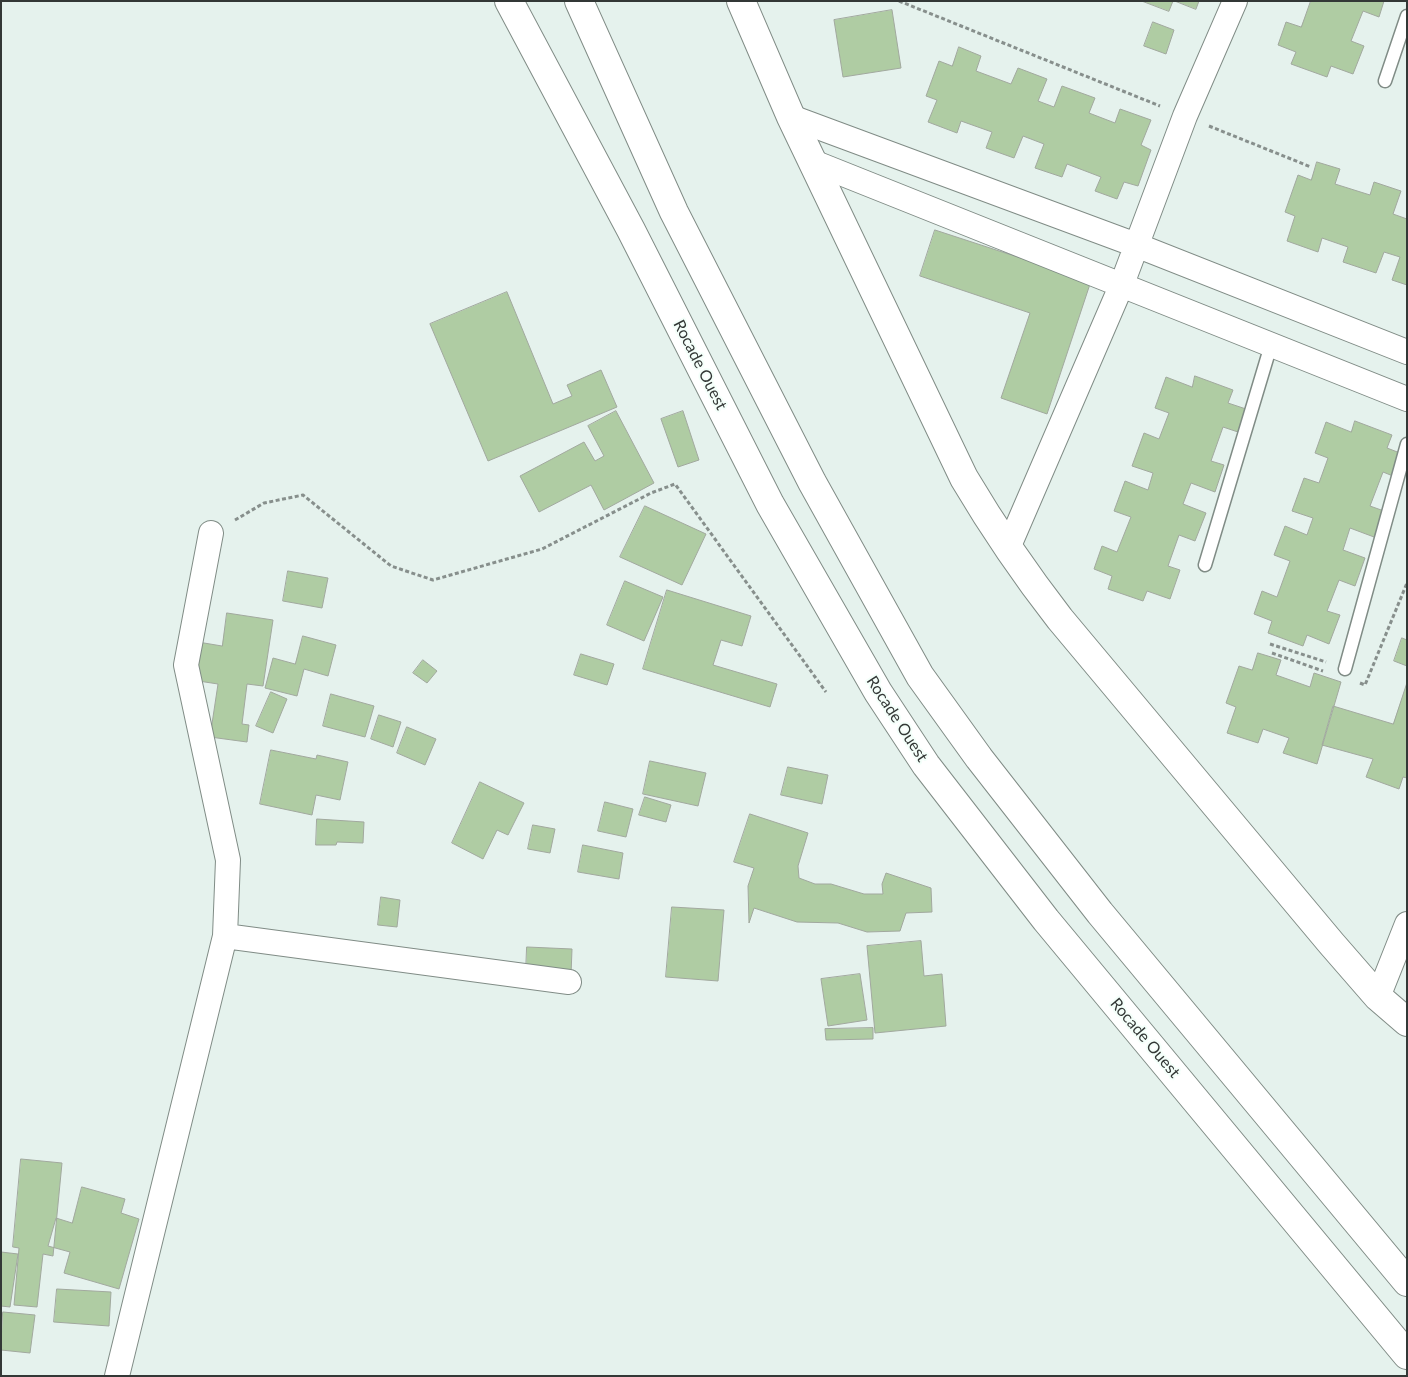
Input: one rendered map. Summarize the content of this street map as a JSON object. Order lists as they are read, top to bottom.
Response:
{
  "streets": {
    "main road": ["Rocade Ouest"]
  }
}
